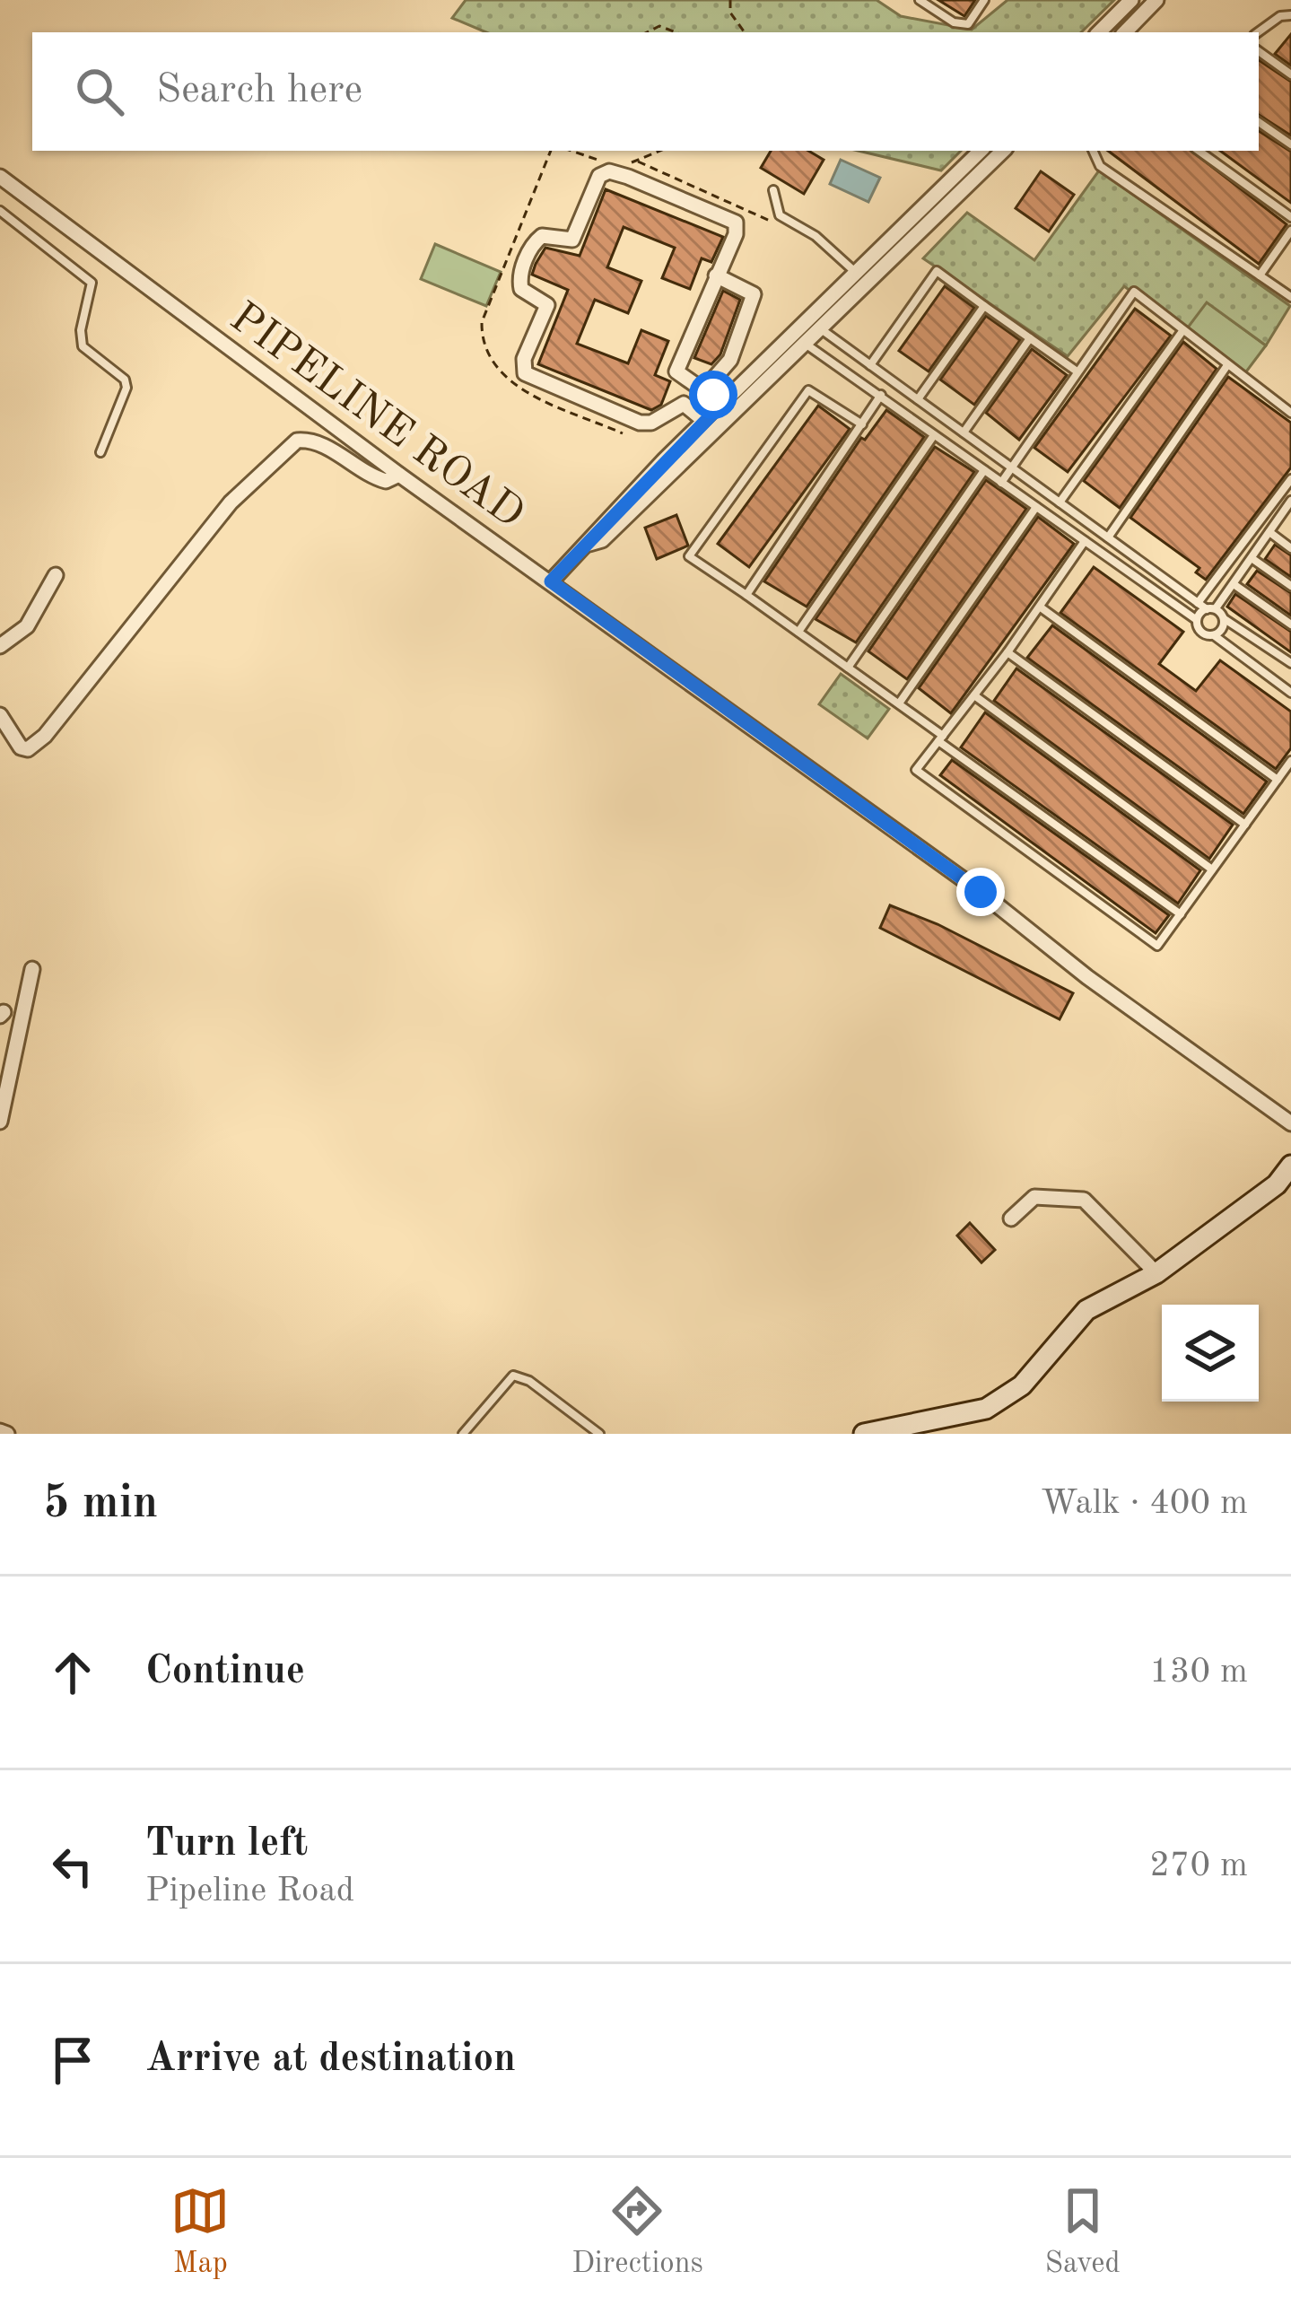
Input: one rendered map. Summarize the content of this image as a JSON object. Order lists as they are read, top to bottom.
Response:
{
  "streets": {
    "street": ["PIPELINE ROAD"]
  },
  "page": {
    "search": "Search here",
    "heading": ["5 min", "Walk · 400 m"],
    "list": [
      ["Continue", "130 m"],
      ["Turn left", "Pipeline Road", "270 m"],
      "Arrive at destination"
    ],
    "nav": ["Map", "Directions", "Saved"]
  }
}
